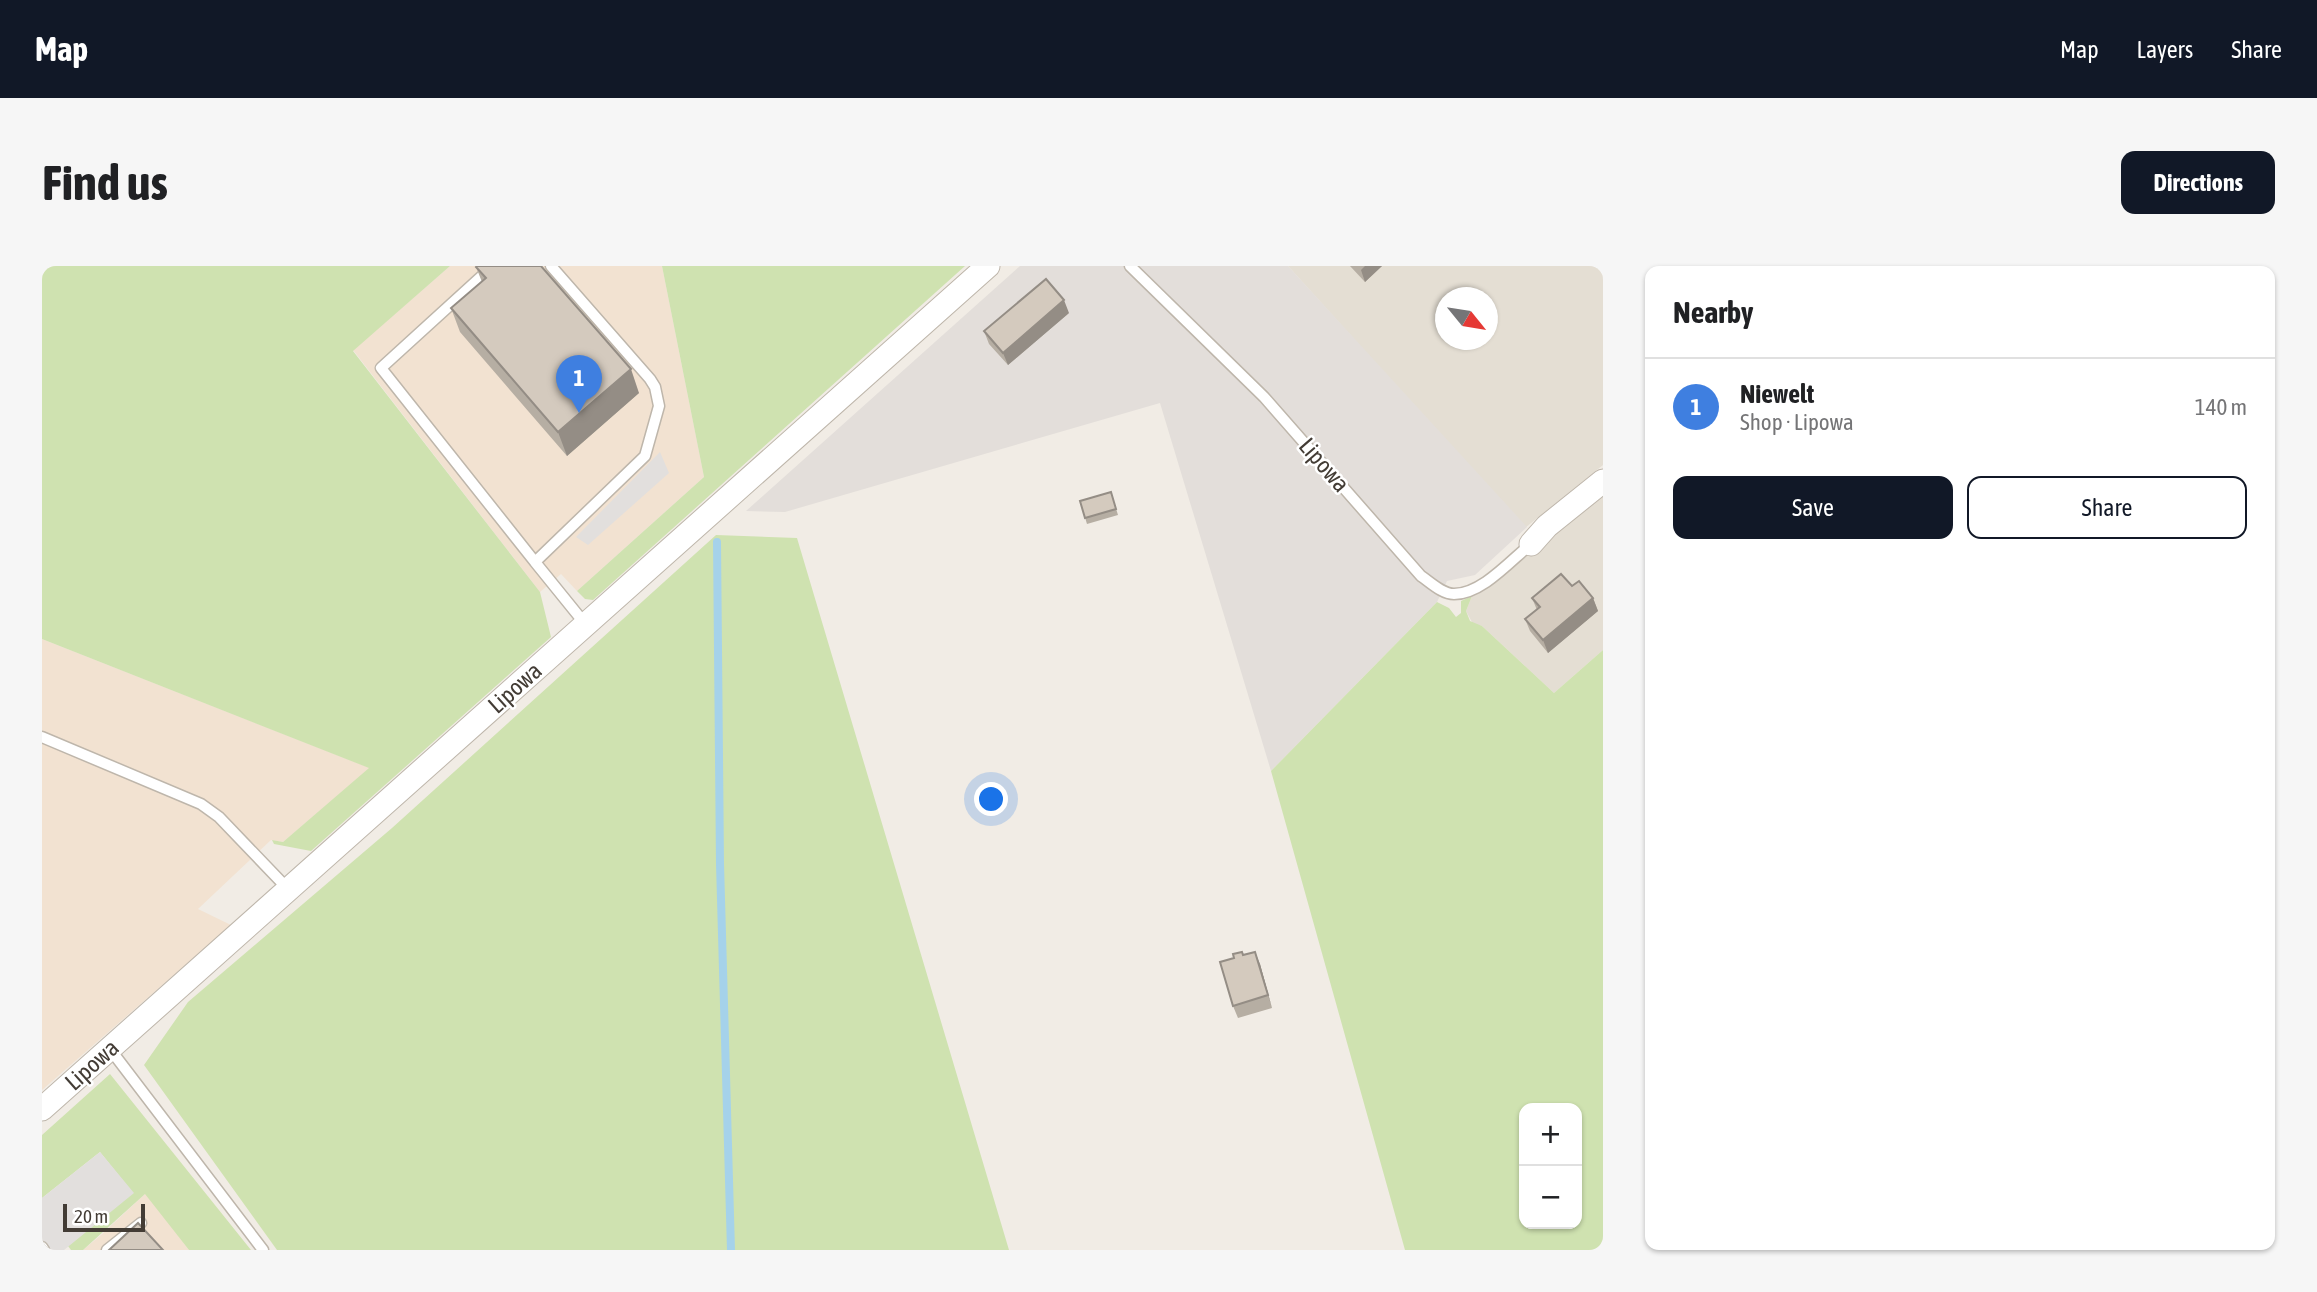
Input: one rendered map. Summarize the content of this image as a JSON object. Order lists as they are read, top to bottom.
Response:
{
  "streets": {
    "street": ["Lipowa"]
  },
  "scale_bar": "20 m",
  "north": "bottom right",
  "page": {
    "header": "Map",
    "nav": ["Map", "Layers", "Share"],
    "buttons": [
      "Directions",
      ["Save", "Share"]
    ],
    "title": "Find us",
    "heading": "Nearby",
    "pins": "1",
    "list": [
      {
        "mark": "1",
        "name": "Niewelt",
        "note": "Shop · Lipowa",
        "value": "140 m"
      }
    ],
    "map_buttons": ["+", "−"],
    "scale": "20 m"
  }
}
